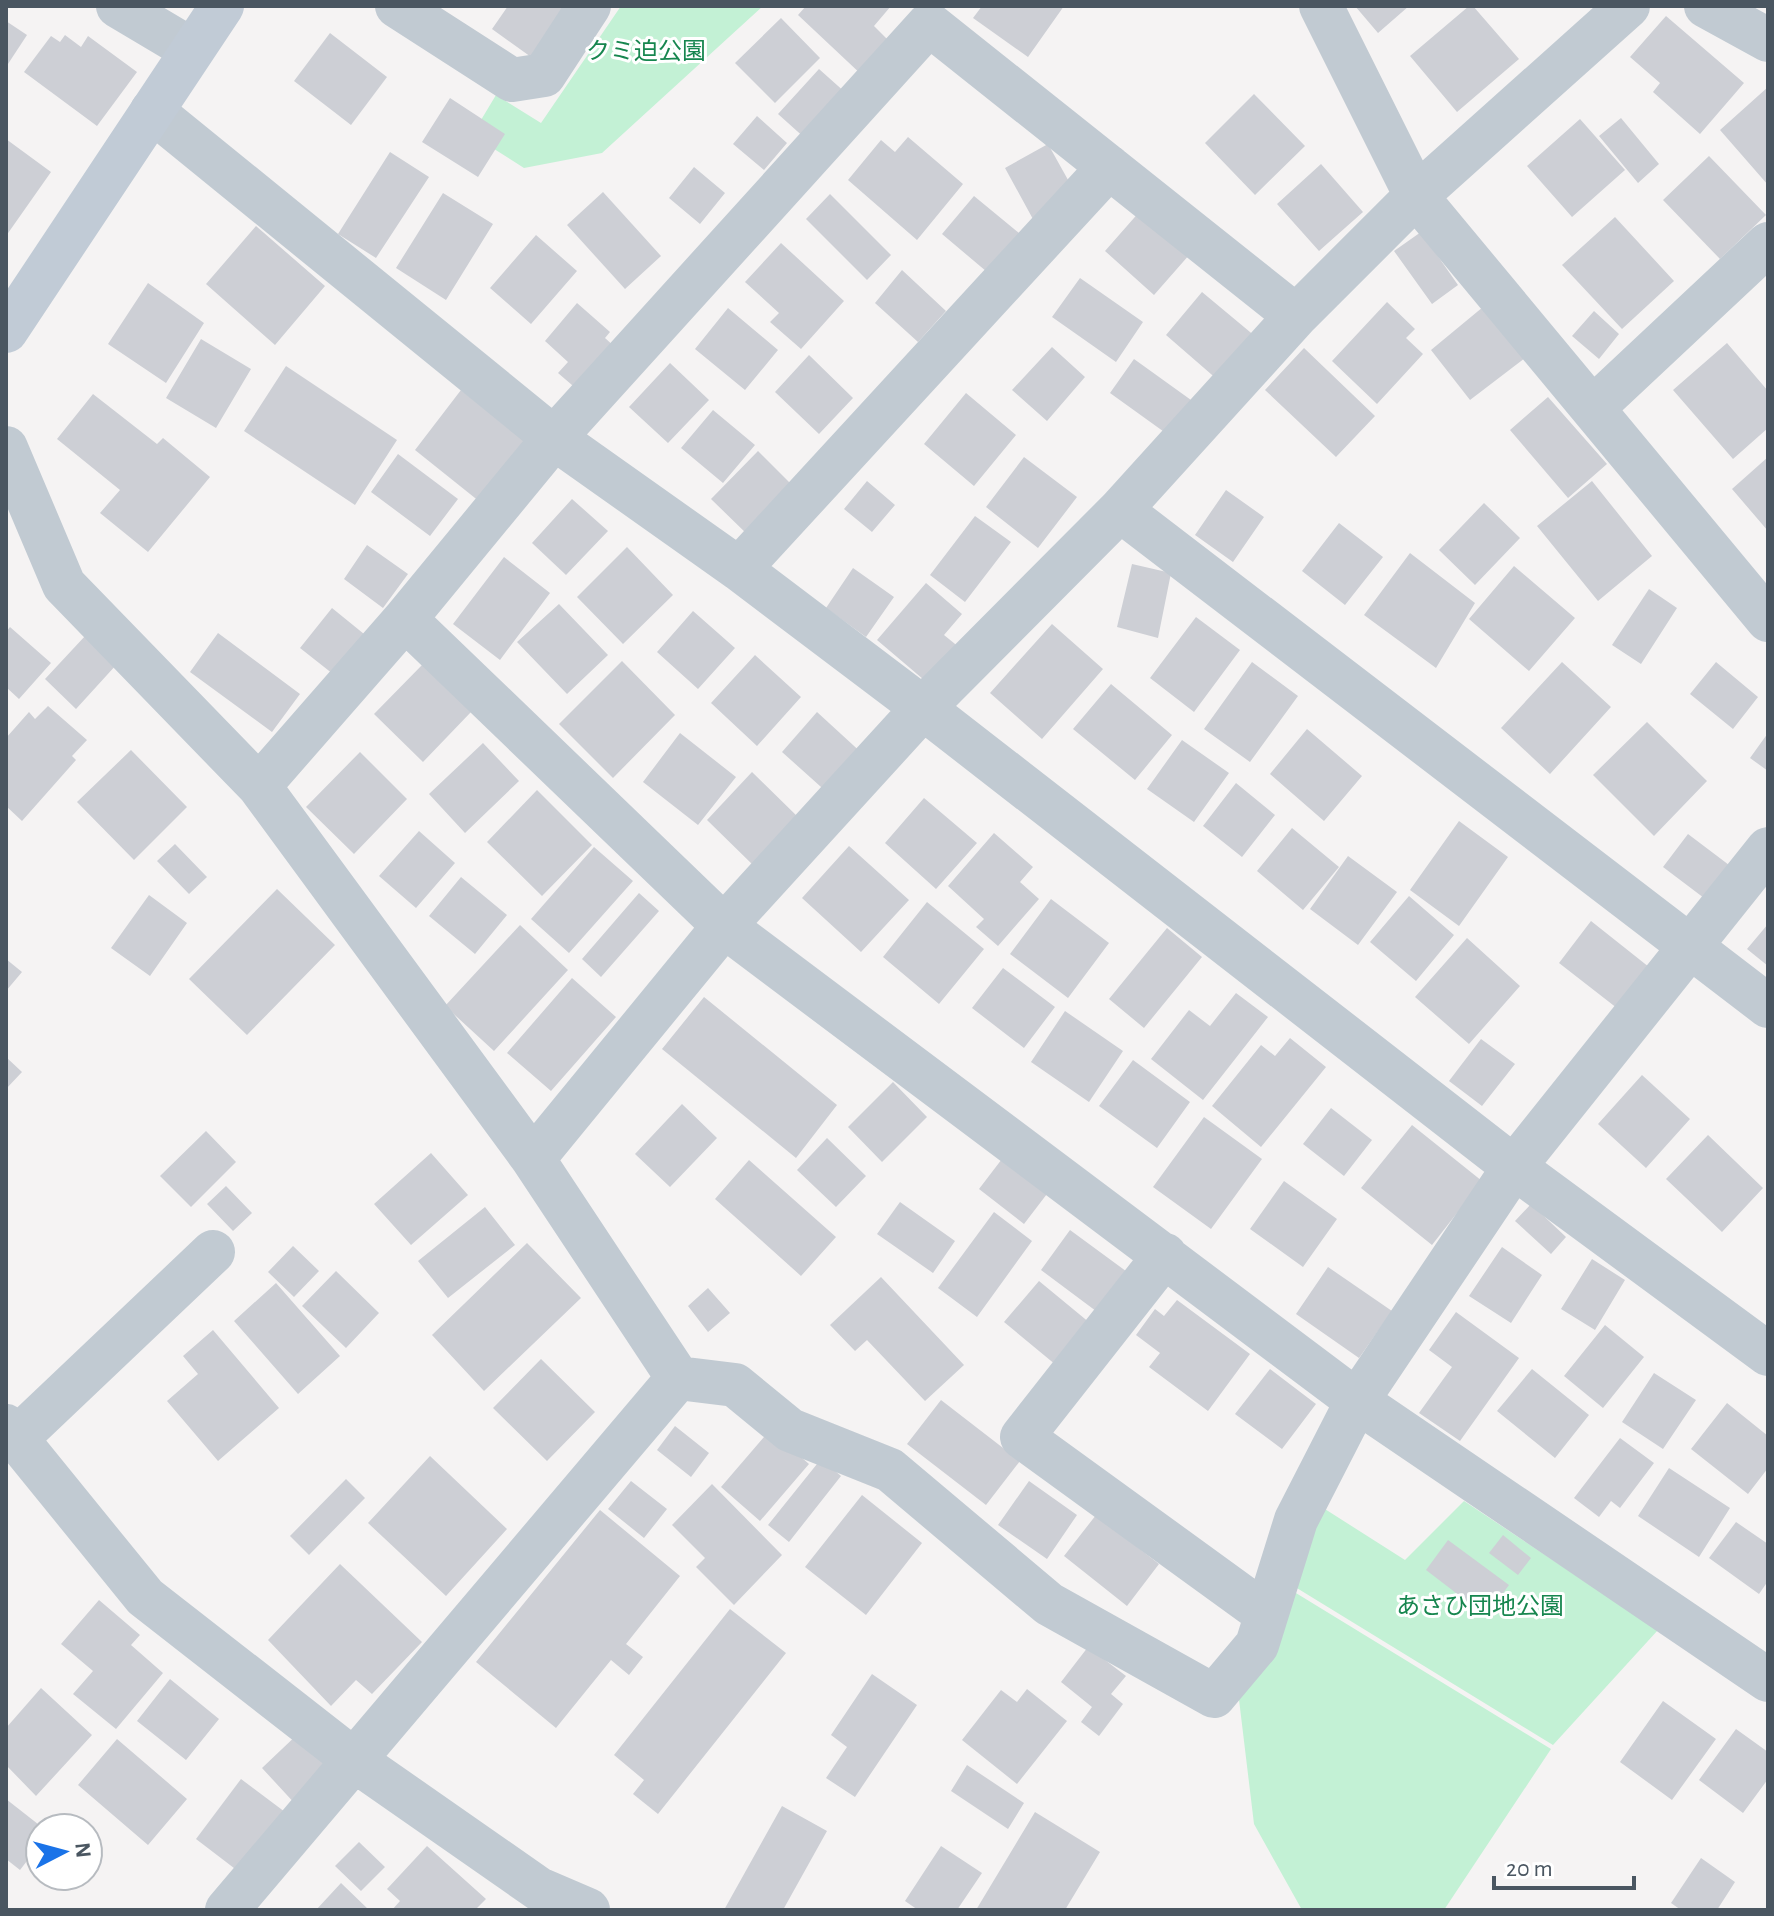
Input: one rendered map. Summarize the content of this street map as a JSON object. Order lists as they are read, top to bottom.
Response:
{
  "parks": ["クミ迫公園", "あさひ団地公園"],
  "scale_bar": "20 m",
  "north": "right"
}
